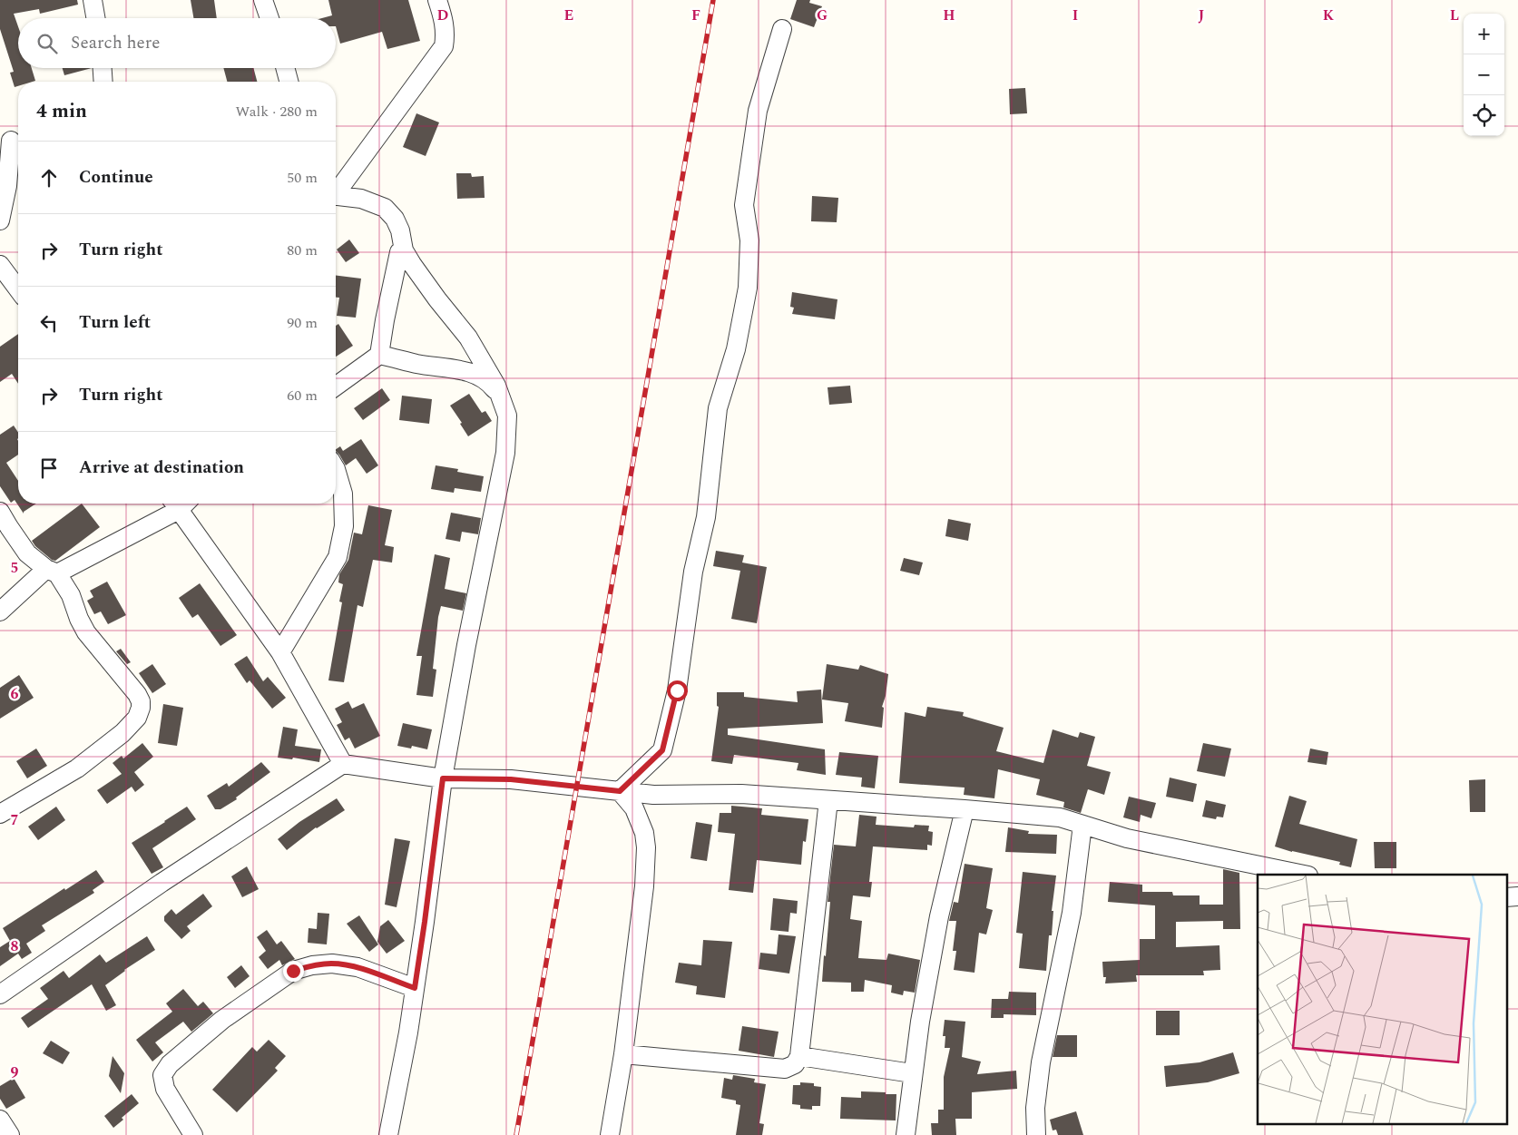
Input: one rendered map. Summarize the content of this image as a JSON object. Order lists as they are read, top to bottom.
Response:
{
  "page": {
    "map_buttons": ["+", "−"],
    "search": "Search here",
    "heading": ["4 min", "Walk · 280 m"],
    "list": [
      ["Continue", "50 m"],
      ["Turn right", "80 m"],
      ["Turn left", "90 m"],
      ["Turn right", "60 m"],
      "Arrive at destination"
    ]
  },
  "grid": {
    "columns": [
      "D",
      "E",
      "F",
      "G",
      "H",
      "I",
      "J",
      "K",
      "L"
    ],
    "rows": [
      "5",
      "6",
      "7",
      "8",
      "9"
    ]
  }
}
